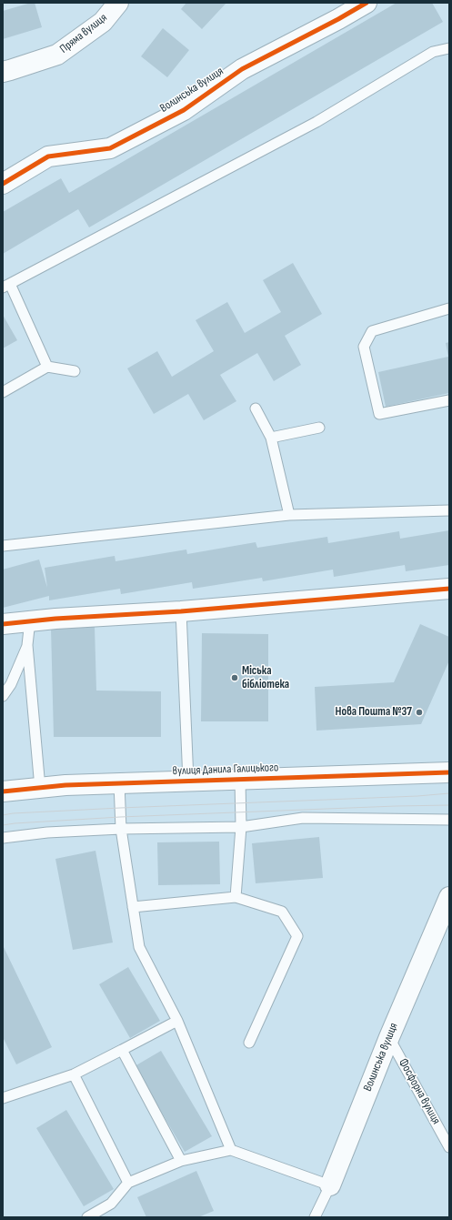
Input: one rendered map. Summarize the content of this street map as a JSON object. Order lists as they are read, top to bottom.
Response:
{
  "streets": {
    "street": ["Пряма вулиця", "Волинська вулиця", "вулиця Данила Галицького"],
    "lane": ["Фосфорна вулиця"]
  },
  "crossings": [
    ["Волинська вулиця", "Фосфорна вулиця"]
  ],
  "places": ["Міська бібліотека", "Нова Пошта №37"]
}
